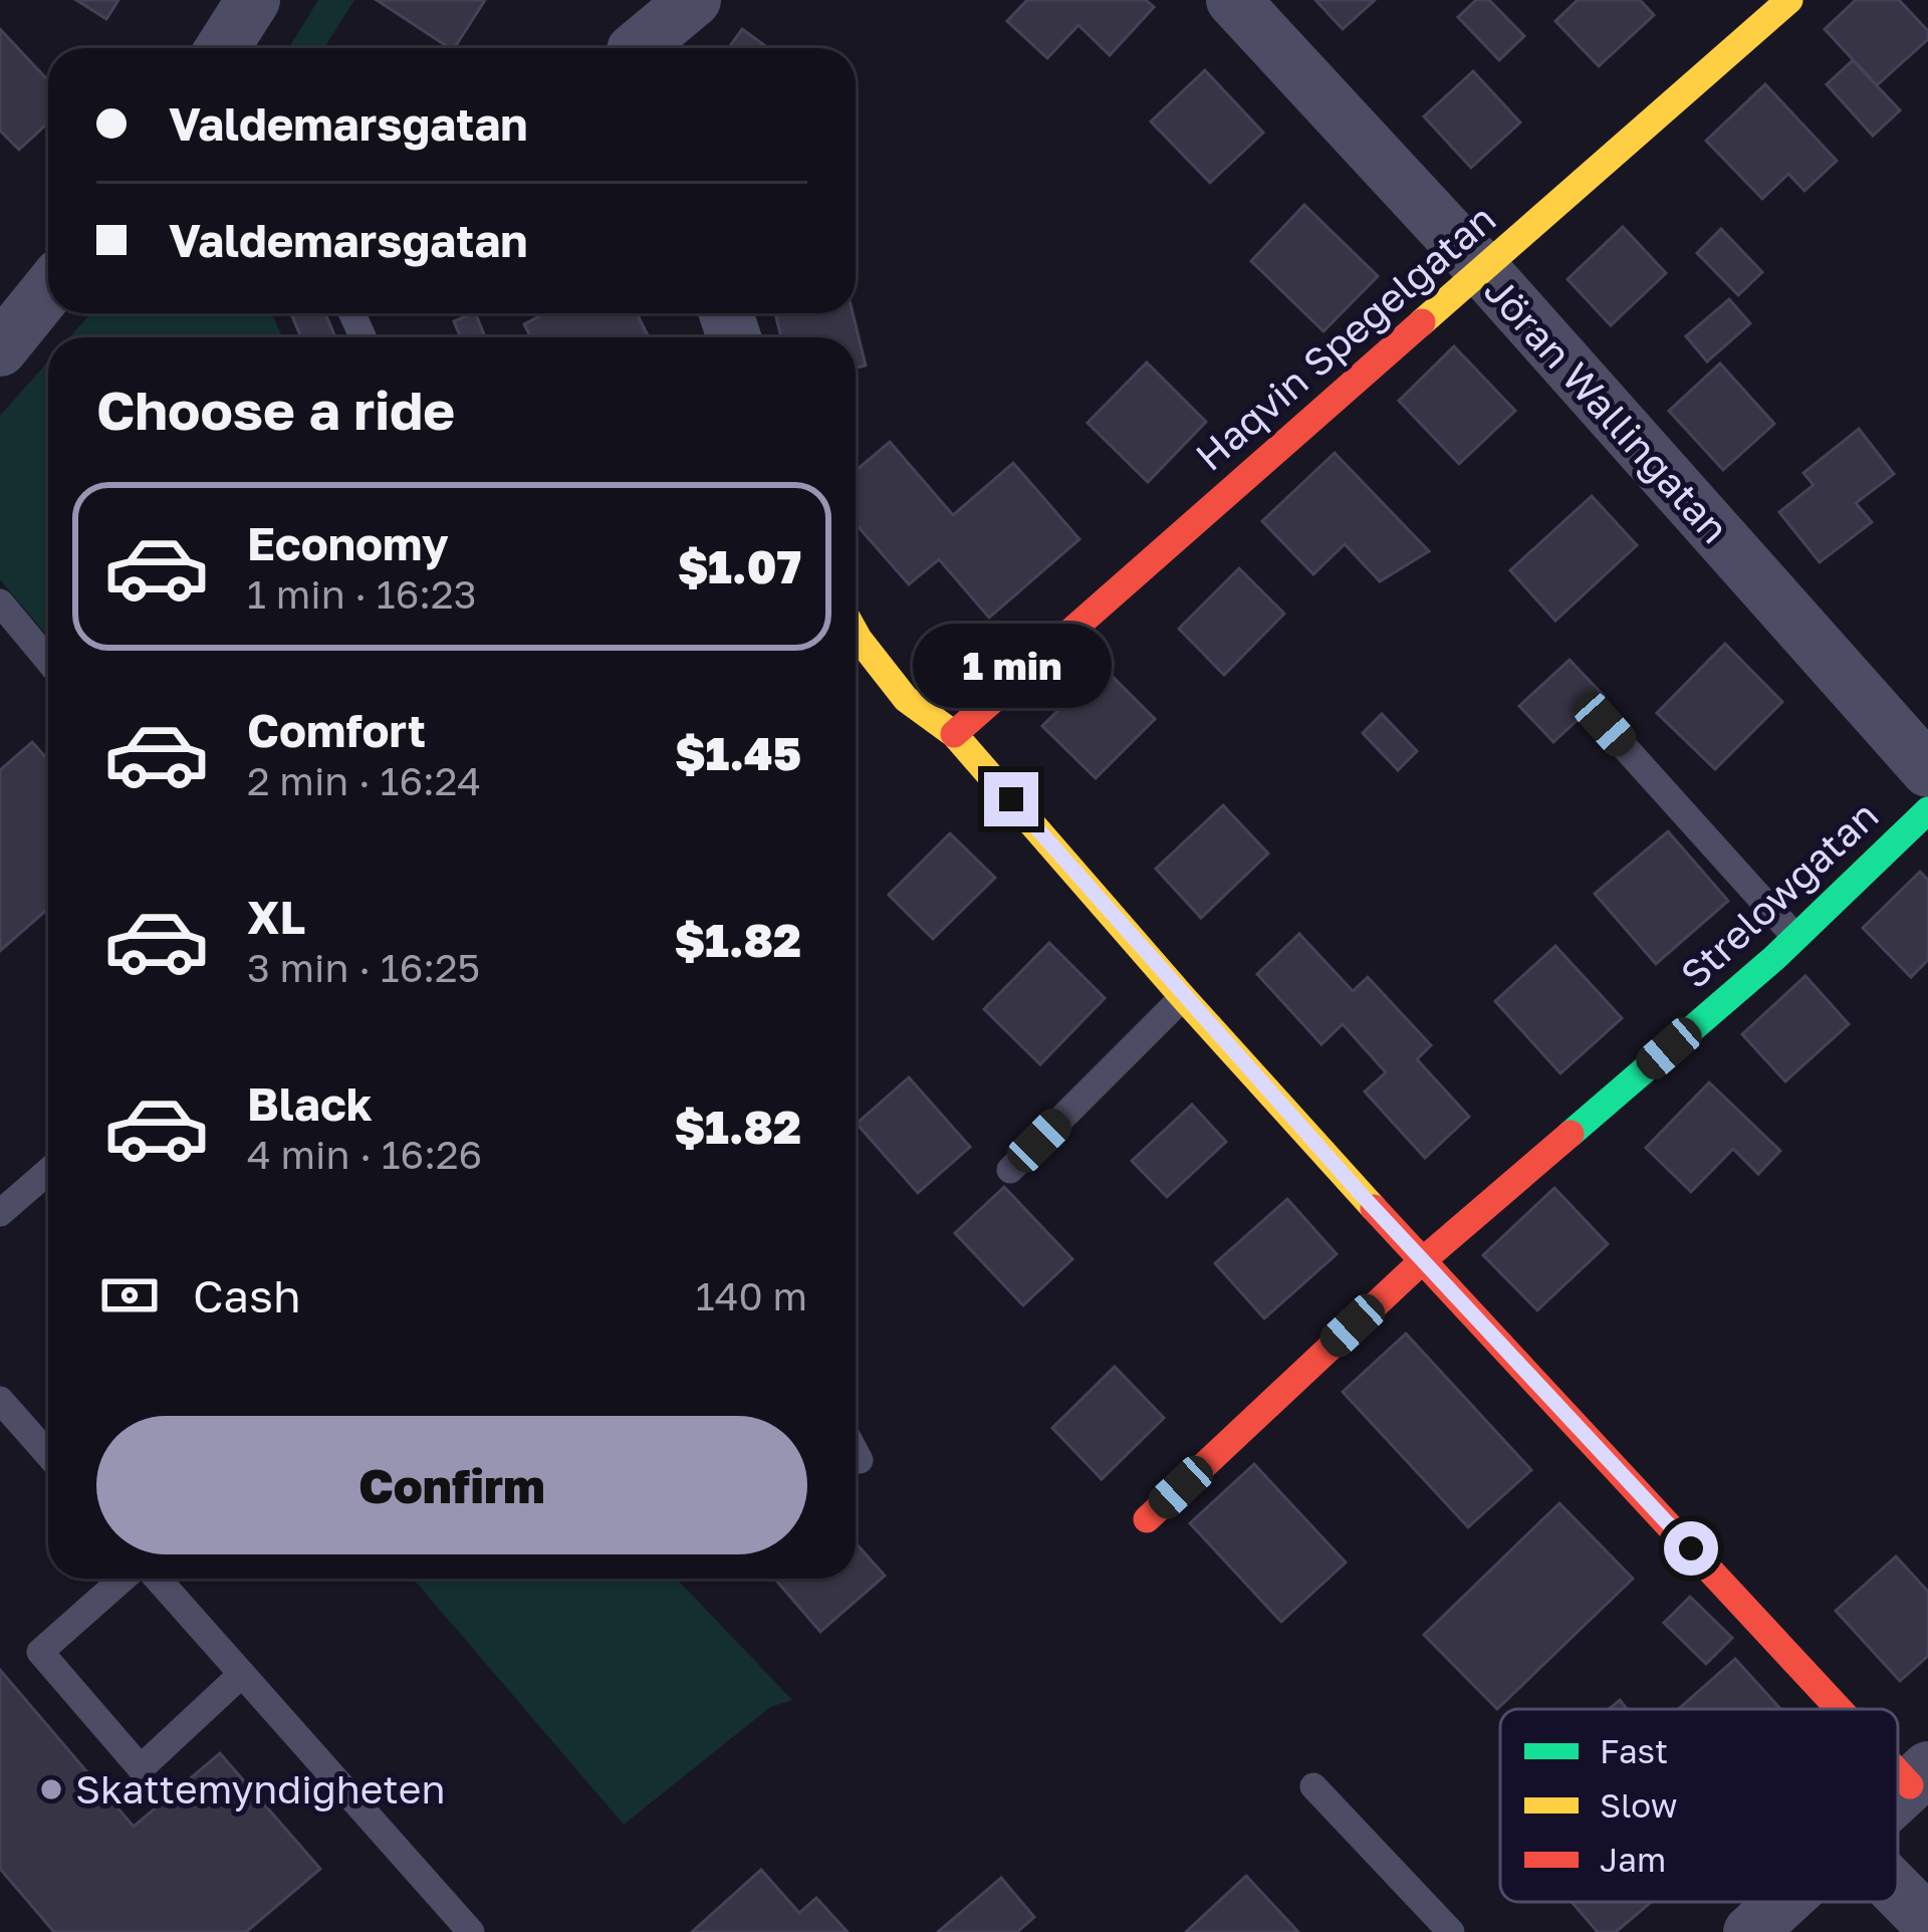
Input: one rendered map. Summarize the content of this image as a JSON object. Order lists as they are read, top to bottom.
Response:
{
  "streets": {
    "street": ["Haqvin Spegelgatan", "Jöran Wallingatan", "Strelowgatan"]
  },
  "crossings": [
    ["Haqvin Spegelgatan", "Jöran Wallingatan"]
  ],
  "places": ["Skattemyndigheten"],
  "legend": ["Fast", "Slow", "Jam"],
  "page": {
    "banner": ["Valdemarsgatan", "Valdemarsgatan"],
    "heading": "Choose a ride",
    "list": [
      {
        "name": "Economy",
        "note": "1 min · 16:23",
        "value": "$1.07"
      },
      {
        "name": "Comfort",
        "note": "2 min · 16:24",
        "value": "$1.45"
      },
      {
        "name": "XL",
        "note": "3 min · 16:25",
        "value": "$1.82"
      },
      {
        "name": "Black",
        "note": "4 min · 16:26",
        "value": "$1.82"
      }
    ],
    "bubble": "1 min",
    "pay": ["Cash", "140 m"],
    "buttons": "Confirm"
  }
}
